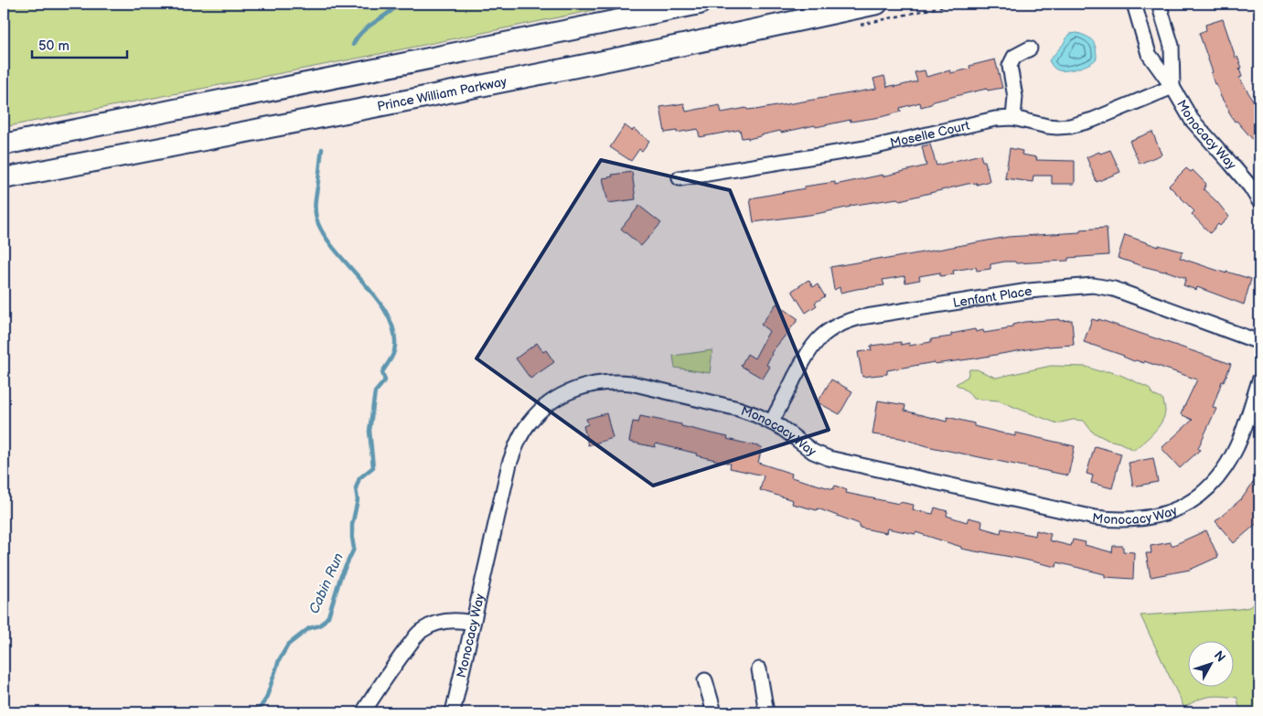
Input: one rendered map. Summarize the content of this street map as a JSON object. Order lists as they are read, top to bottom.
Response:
{
  "streets": {
    "highway": ["Prince William Parkway"],
    "street": ["Monocacy Way", "Moselle Court", "Lenfant Place"]
  },
  "crossings": [
    ["Monocacy Way", "Moselle Court"],
    ["Monocacy Way", "Lenfant Place"]
  ],
  "water": ["Cabin Run"],
  "scale_bar": "50 m",
  "north": "top right"
}
